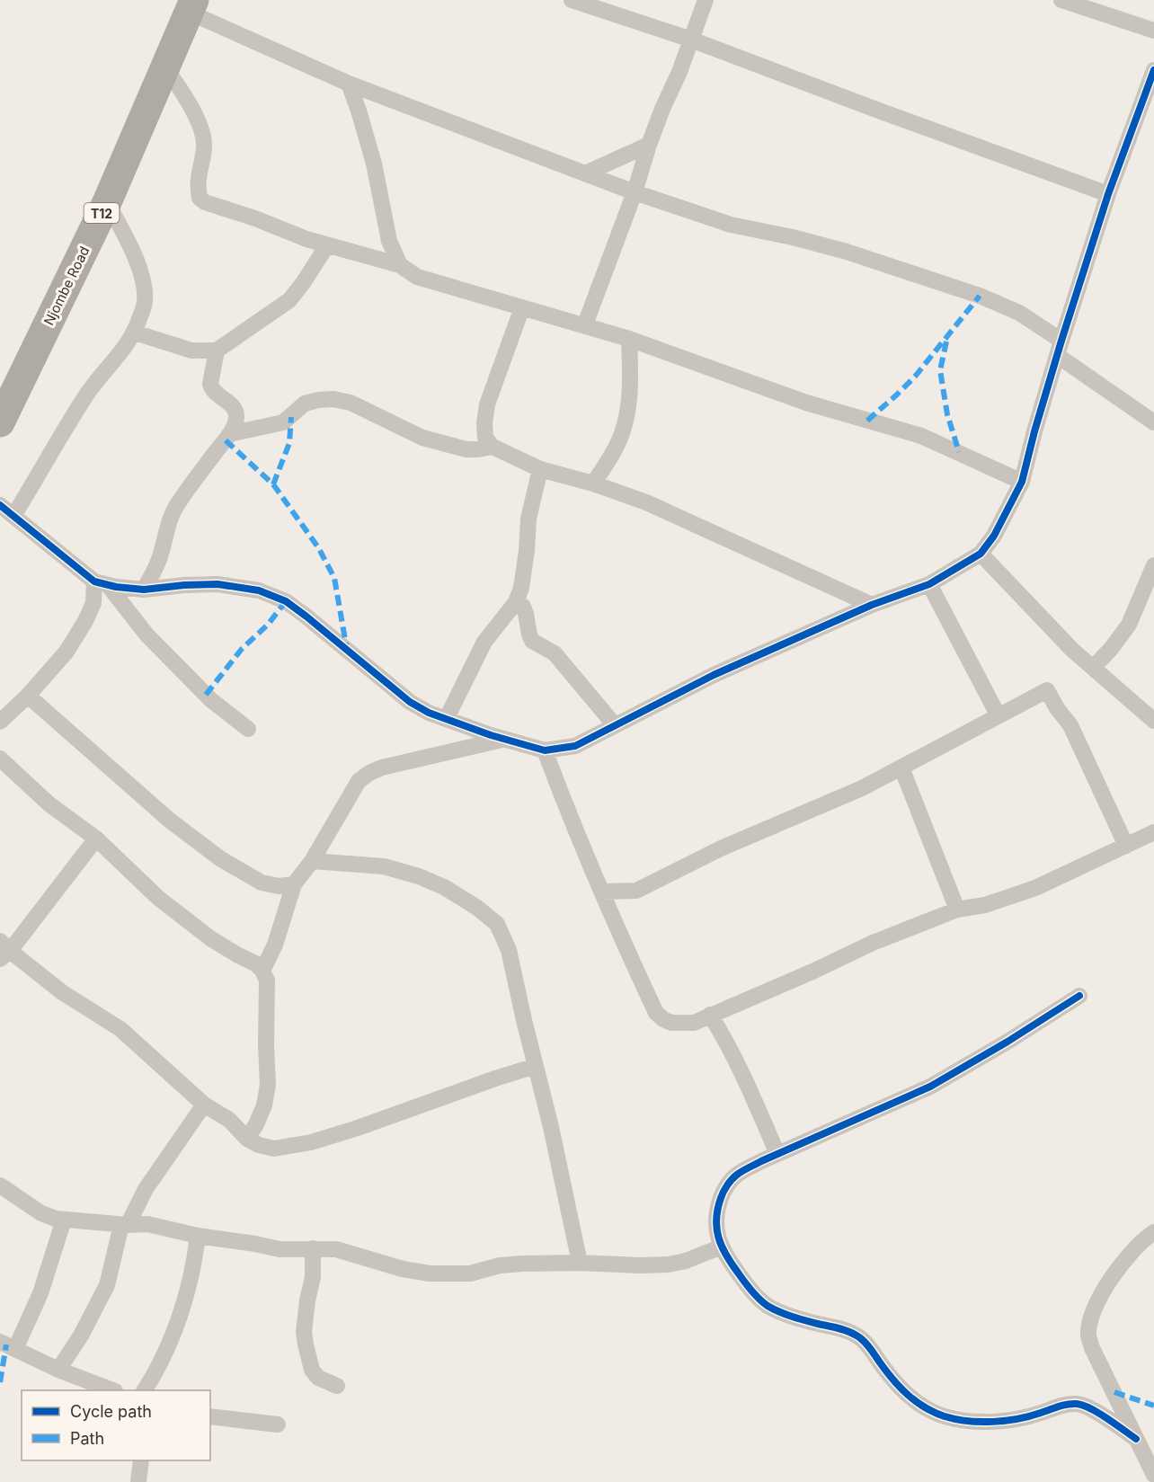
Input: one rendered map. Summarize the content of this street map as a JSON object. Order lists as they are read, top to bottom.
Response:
{
  "streets": {
    "highway": ["T12", "Njombe Road"]
  },
  "legend": ["Cycle path", "Path"]
}
